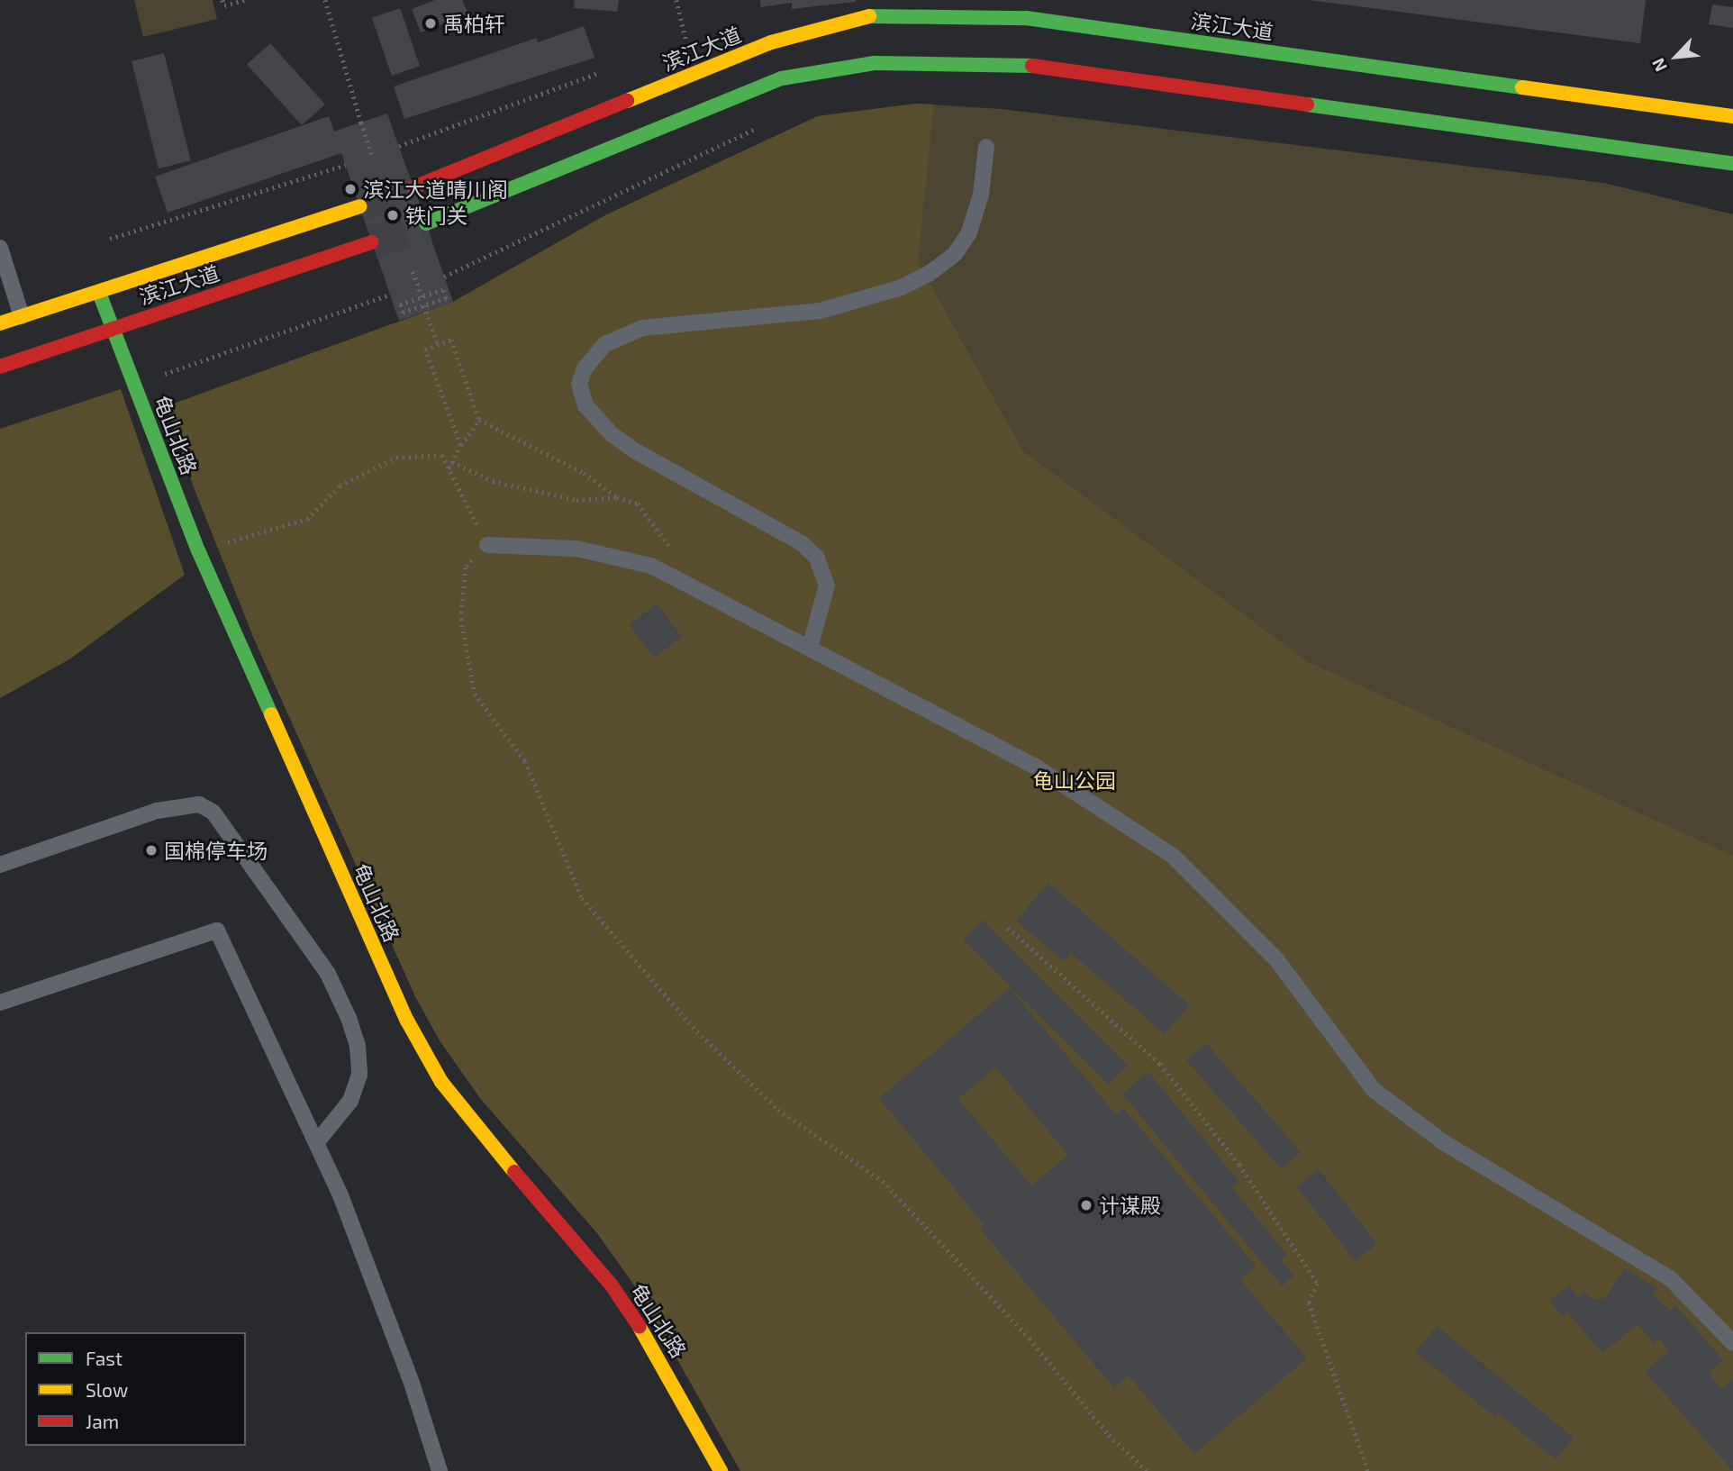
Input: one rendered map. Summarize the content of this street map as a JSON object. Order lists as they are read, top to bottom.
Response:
{
  "streets": {
    "main road": ["滨江大道", "龟山北路"]
  },
  "crossings": [
    ["滨江大道", "龟山北路"]
  ],
  "parks": ["龟山公园"],
  "places": [
    "禹柏轩",
    "滨江大道晴川阁",
    "铁门关",
    "国棉停车场",
    "计谋殿"
  ],
  "legend": ["Fast", "Slow", "Jam"],
  "north": "bottom left"
}
